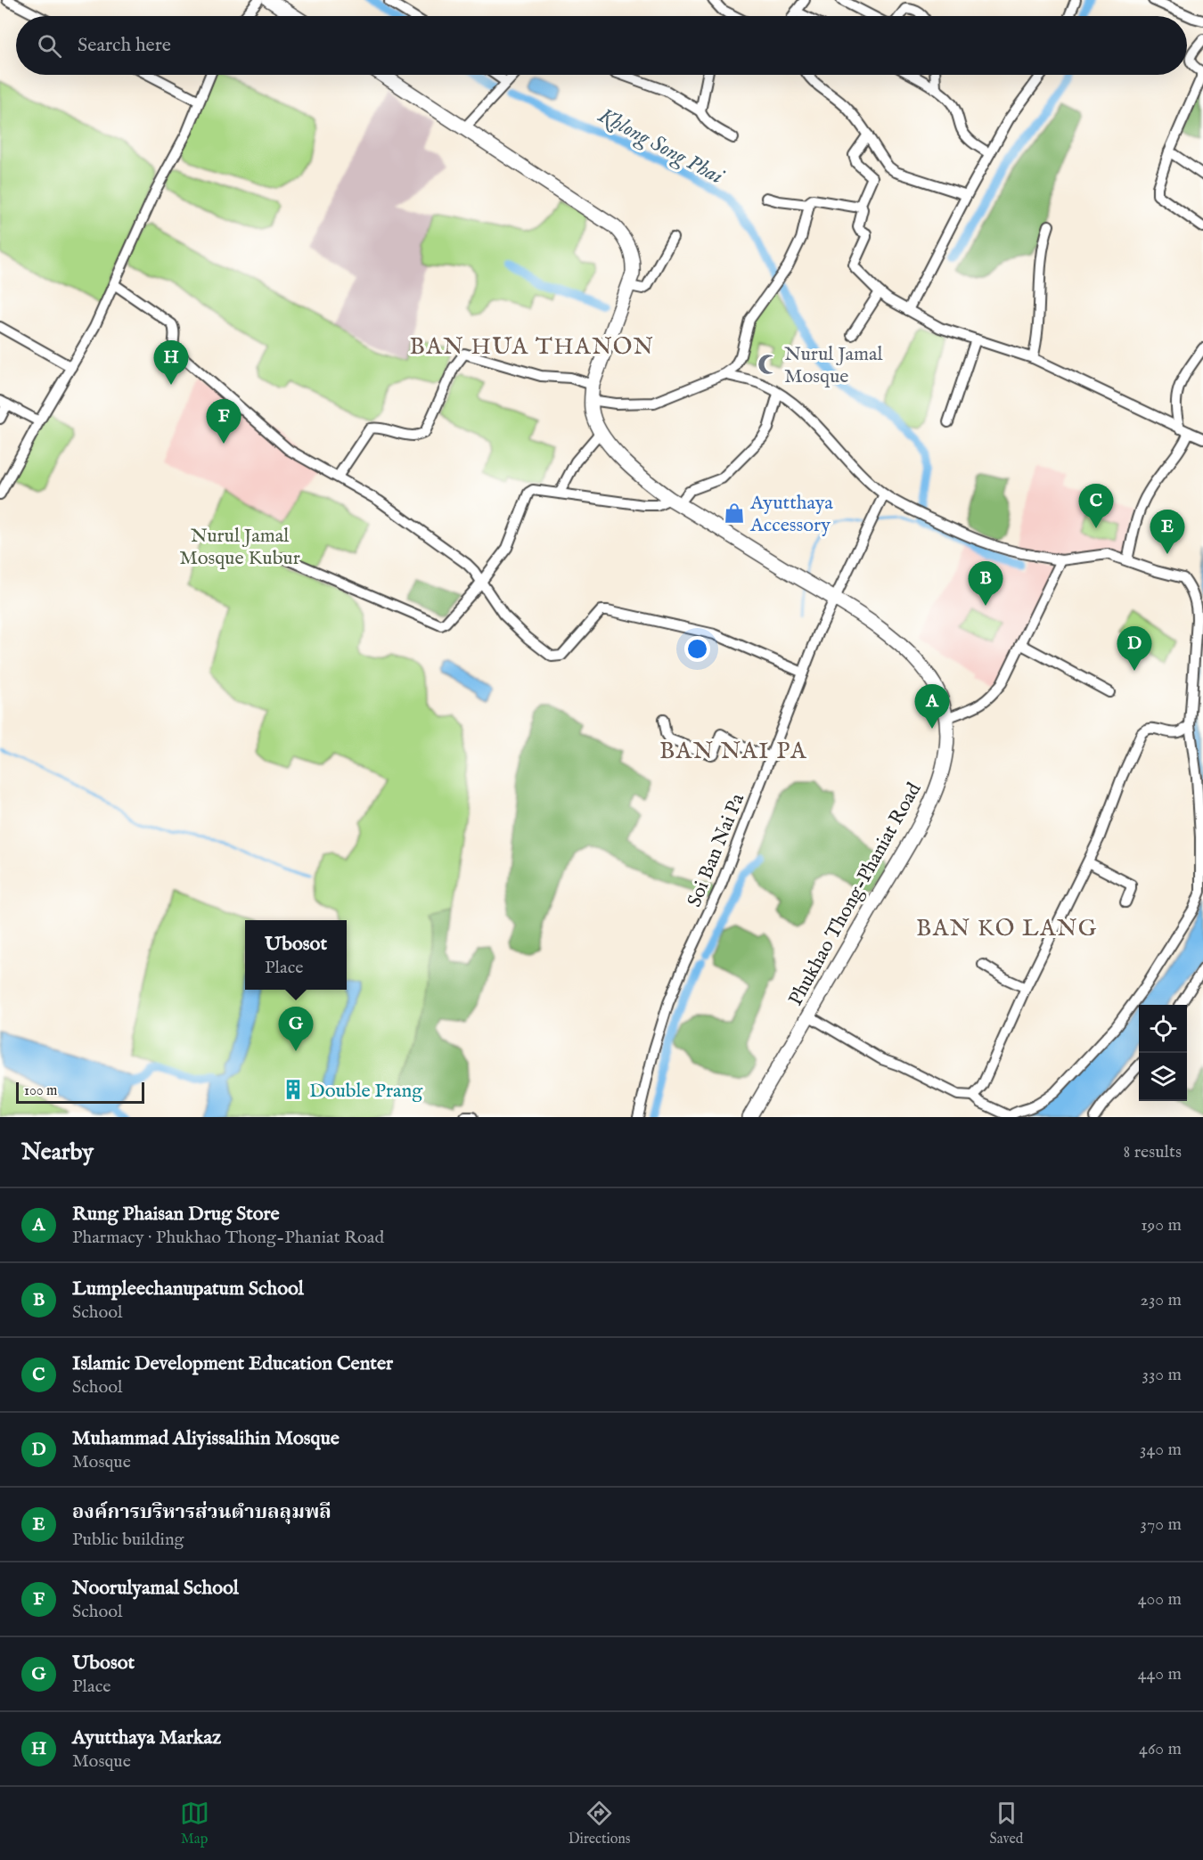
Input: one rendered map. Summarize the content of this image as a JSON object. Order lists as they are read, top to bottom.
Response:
{
  "streets": {
    "street": ["Soi Ban Nai Pa", "Phukhao Thong-Phaniat Road"]
  },
  "crossings": [
    ["Soi Ban Nai Pa", "Phukhao Thong-Phaniat Road"]
  ],
  "districts": ["BAN HUA THANON", "BAN NAI PA", "BAN KO LANG"],
  "water": ["Khlong Song Phai"],
  "parks": ["Nurul Jamal Mosque Kubur"],
  "places": {
    "mosque": ["Nurul Jamal Mosque"],
    "shop": ["Ayutthaya Accessory"],
    "building": ["Double Prang"]
  },
  "scale_bar": "100 m",
  "page": {
    "search": "Search here",
    "pins": [
      "H",
      "F",
      "C",
      "E",
      "B",
      "D",
      "A",
      "G"
    ],
    "popup": ["Ubosot", "Place"],
    "scale": "100 m",
    "heading": ["Nearby", "8 results"],
    "list": [
      {
        "mark": "A",
        "name": "Rung Phaisan Drug Store",
        "note": "Pharmacy · Phukhao Thong-Phaniat Road",
        "value": "190 m"
      },
      {
        "mark": "B",
        "name": "Lumpleechanupatum School",
        "note": "School",
        "value": "230 m"
      },
      {
        "mark": "C",
        "name": "Islamic Development Education Center",
        "note": "School",
        "value": "330 m"
      },
      {
        "mark": "D",
        "name": "Muhammad Aliyissalihin Mosque",
        "note": "Mosque",
        "value": "340 m"
      },
      {
        "mark": "E",
        "name": "องค์การบริหารส่วนตำบลลุมพลี",
        "note": "Public building",
        "value": "370 m"
      },
      {
        "mark": "F",
        "name": "Noorulyamal School",
        "note": "School",
        "value": "400 m"
      },
      {
        "mark": "G",
        "name": "Ubosot",
        "note": "Place",
        "value": "440 m"
      },
      {
        "mark": "H",
        "name": "Ayutthaya Markaz",
        "note": "Mosque",
        "value": "460 m"
      }
    ],
    "nav": ["Map", "Directions", "Saved"]
  }
}
